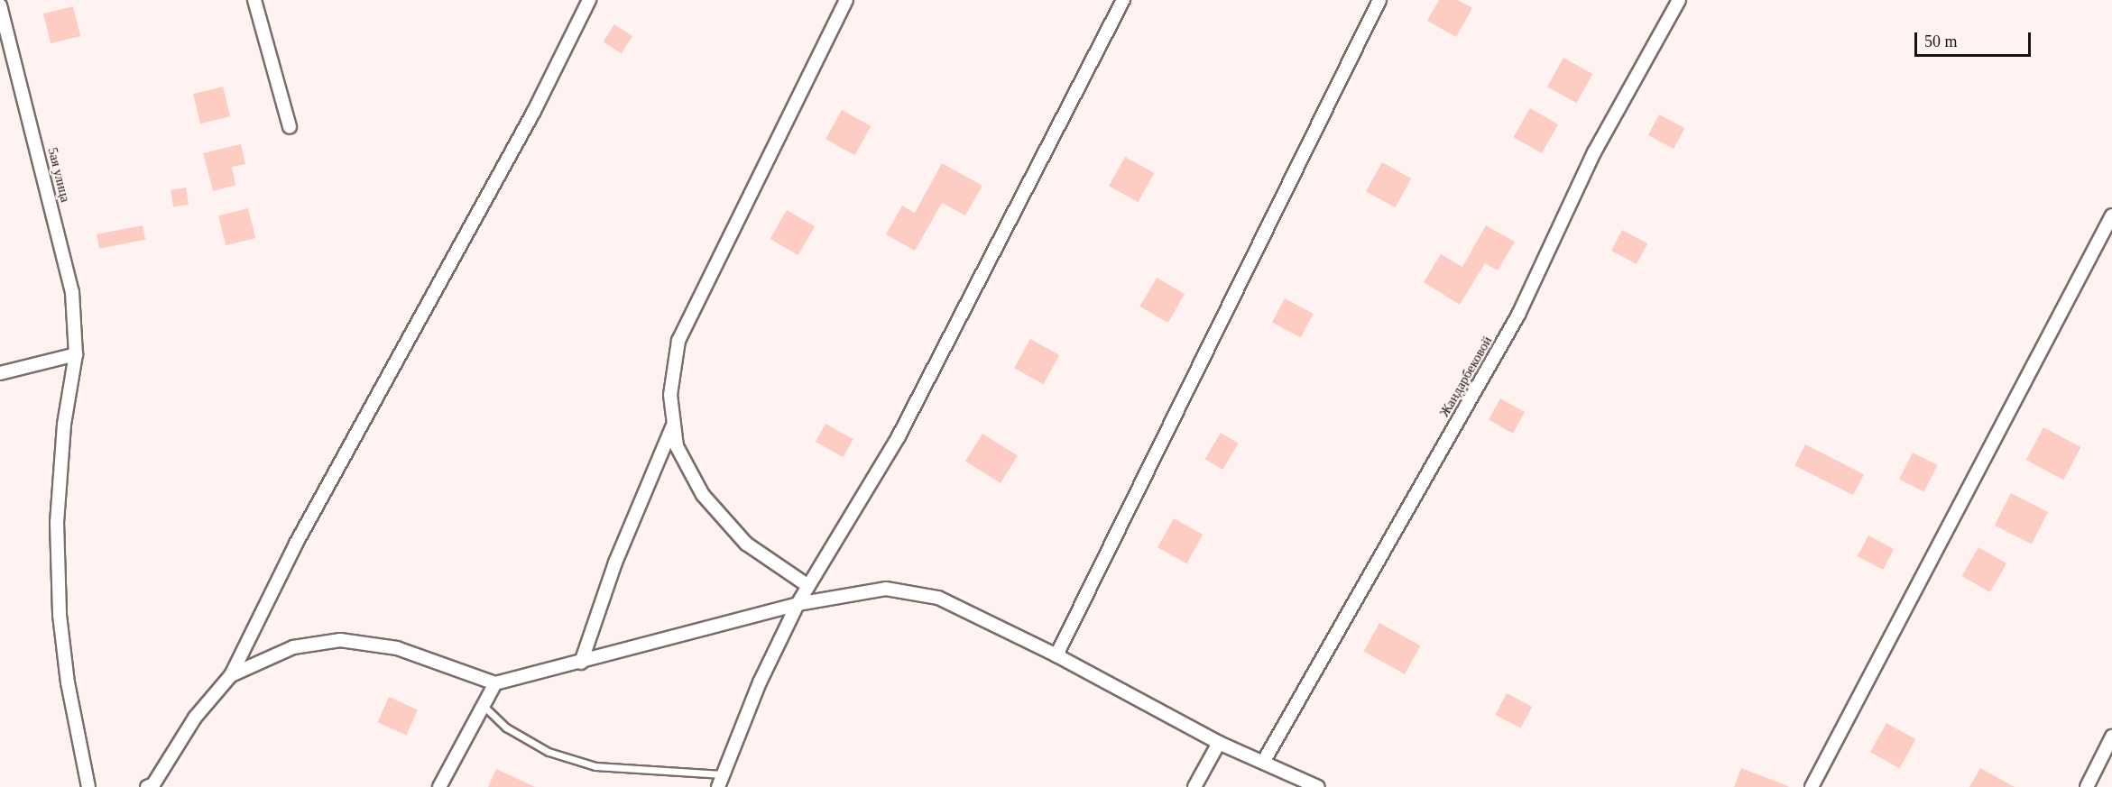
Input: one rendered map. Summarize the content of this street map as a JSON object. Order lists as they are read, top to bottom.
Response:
{
  "streets": {
    "street": ["5ая улица", "Жандарбековой"]
  },
  "scale_bar": "50 m"
}
